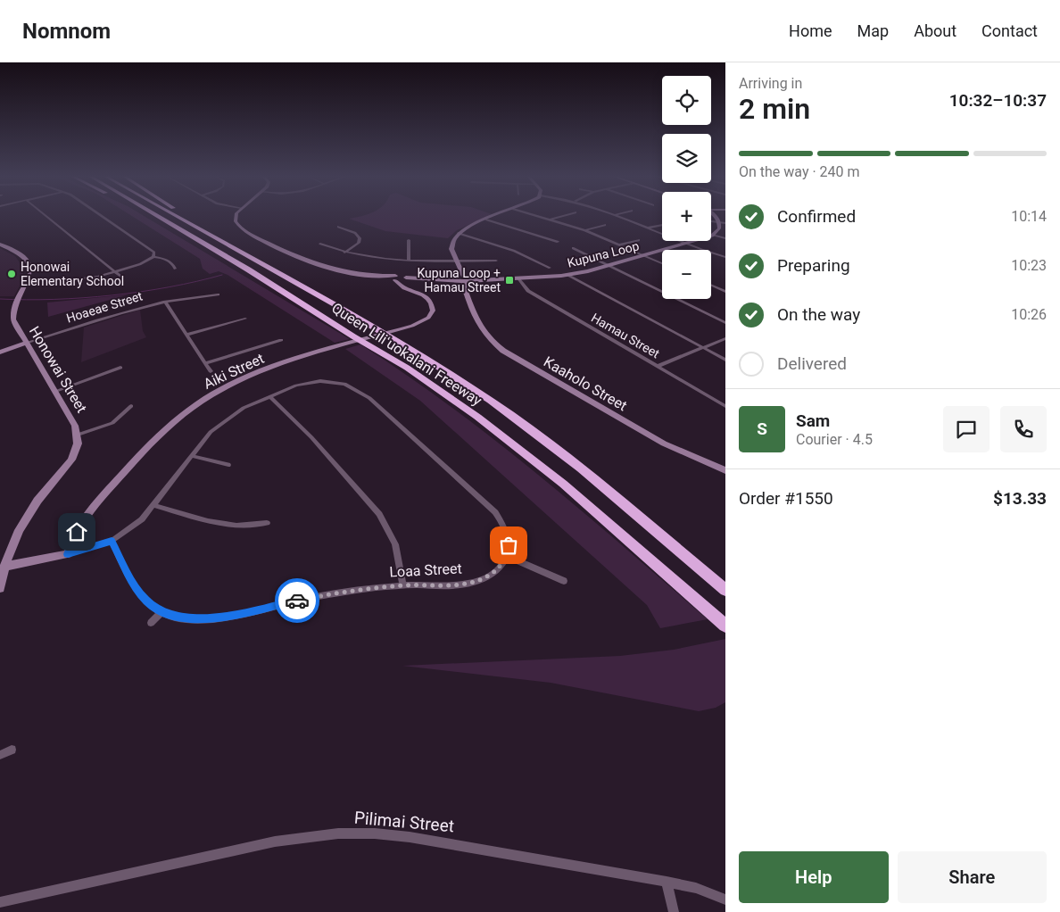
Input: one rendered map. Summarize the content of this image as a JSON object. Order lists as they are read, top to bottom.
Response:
{
  "streets": {
    "highway": ["Queen Liliʻuokalani Freeway"],
    "street": [
      "Kupuna Loop",
      "Hoaeae Street",
      "Hamau Street",
      "Honowai Street",
      "Aiki Street",
      "Kaaholo Street",
      "Loaa Street",
      "Pilimai Street"
    ]
  },
  "crossings": [
    ["Kupuna Loop", "Hamau Street"],
    ["Kupuna Loop", "Aiki Street"],
    ["Kupuna Loop", "Kaaholo Street"],
    ["Hoaeae Street", "Honowai Street"]
  ],
  "places": {
    "other": ["Honowai Elementary School"],
    "transit": ["Kupuna Loop + Hamau Street"]
  },
  "page": {
    "header": "Nomnom",
    "nav": [
      "Home",
      "Map",
      "About",
      "Contact"
    ],
    "heading": ["2 min", "Arriving in", "10:32–10:37"],
    "panel": [
      "Sam",
      "Courier · 4.5",
      "Order #1550",
      "$13.33"
    ],
    "map_buttons": ["+", "−"],
    "bar": "On the way · 240 m",
    "list": [
      ["Confirmed", "10:14"],
      ["Preparing", "10:23"],
      ["On the way", "10:26"],
      "Delivered"
    ],
    "round": "S",
    "buttons": ["Help", "Share"]
  }
}
